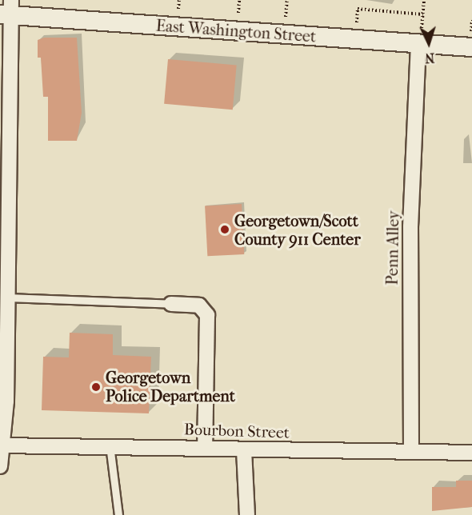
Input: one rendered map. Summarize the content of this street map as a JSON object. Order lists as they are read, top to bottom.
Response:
{
  "streets": {
    "street": ["East Washington Street", "Penn Alley", "Bourbon Street"]
  },
  "crossings": [
    ["East Washington Street", "Penn Alley"],
    ["Penn Alley", "Bourbon Street"]
  ],
  "places": ["Georgetown/Scott County 911 Center", "Georgetown Police Department"],
  "north": "bottom"
}
